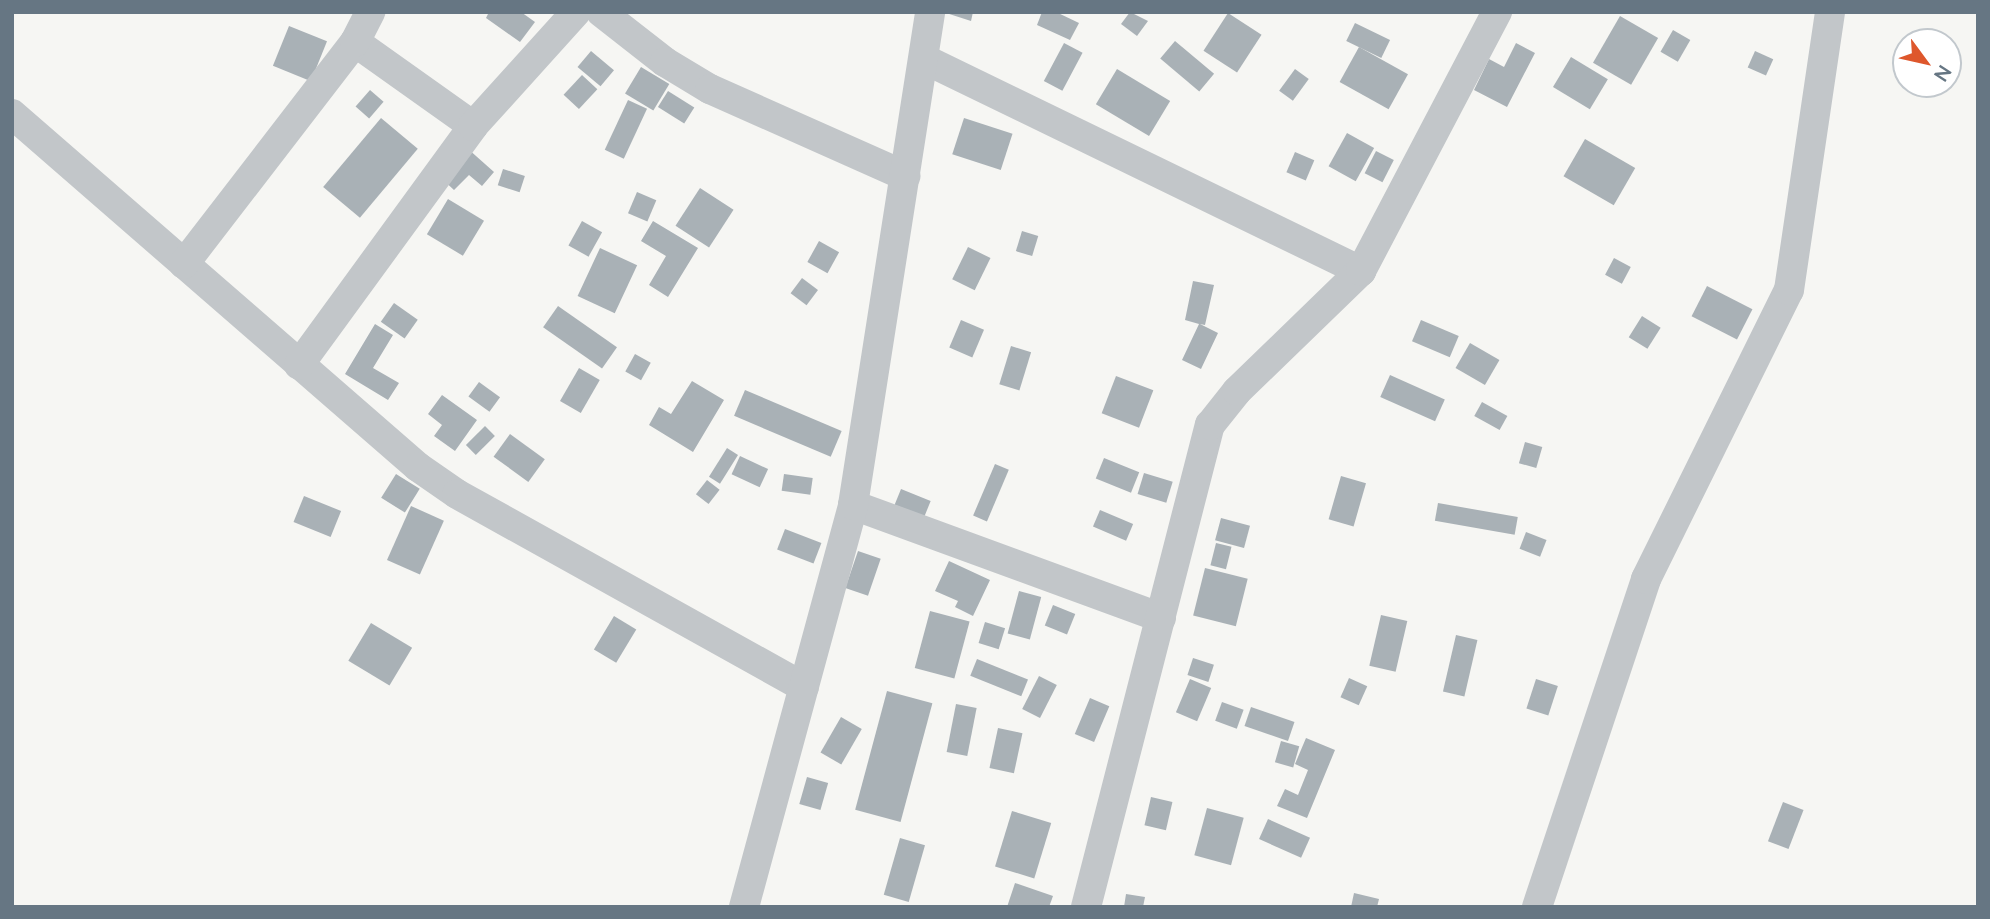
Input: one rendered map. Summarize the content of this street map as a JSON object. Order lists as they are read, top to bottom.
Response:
{
  "north": "bottom right"
}
